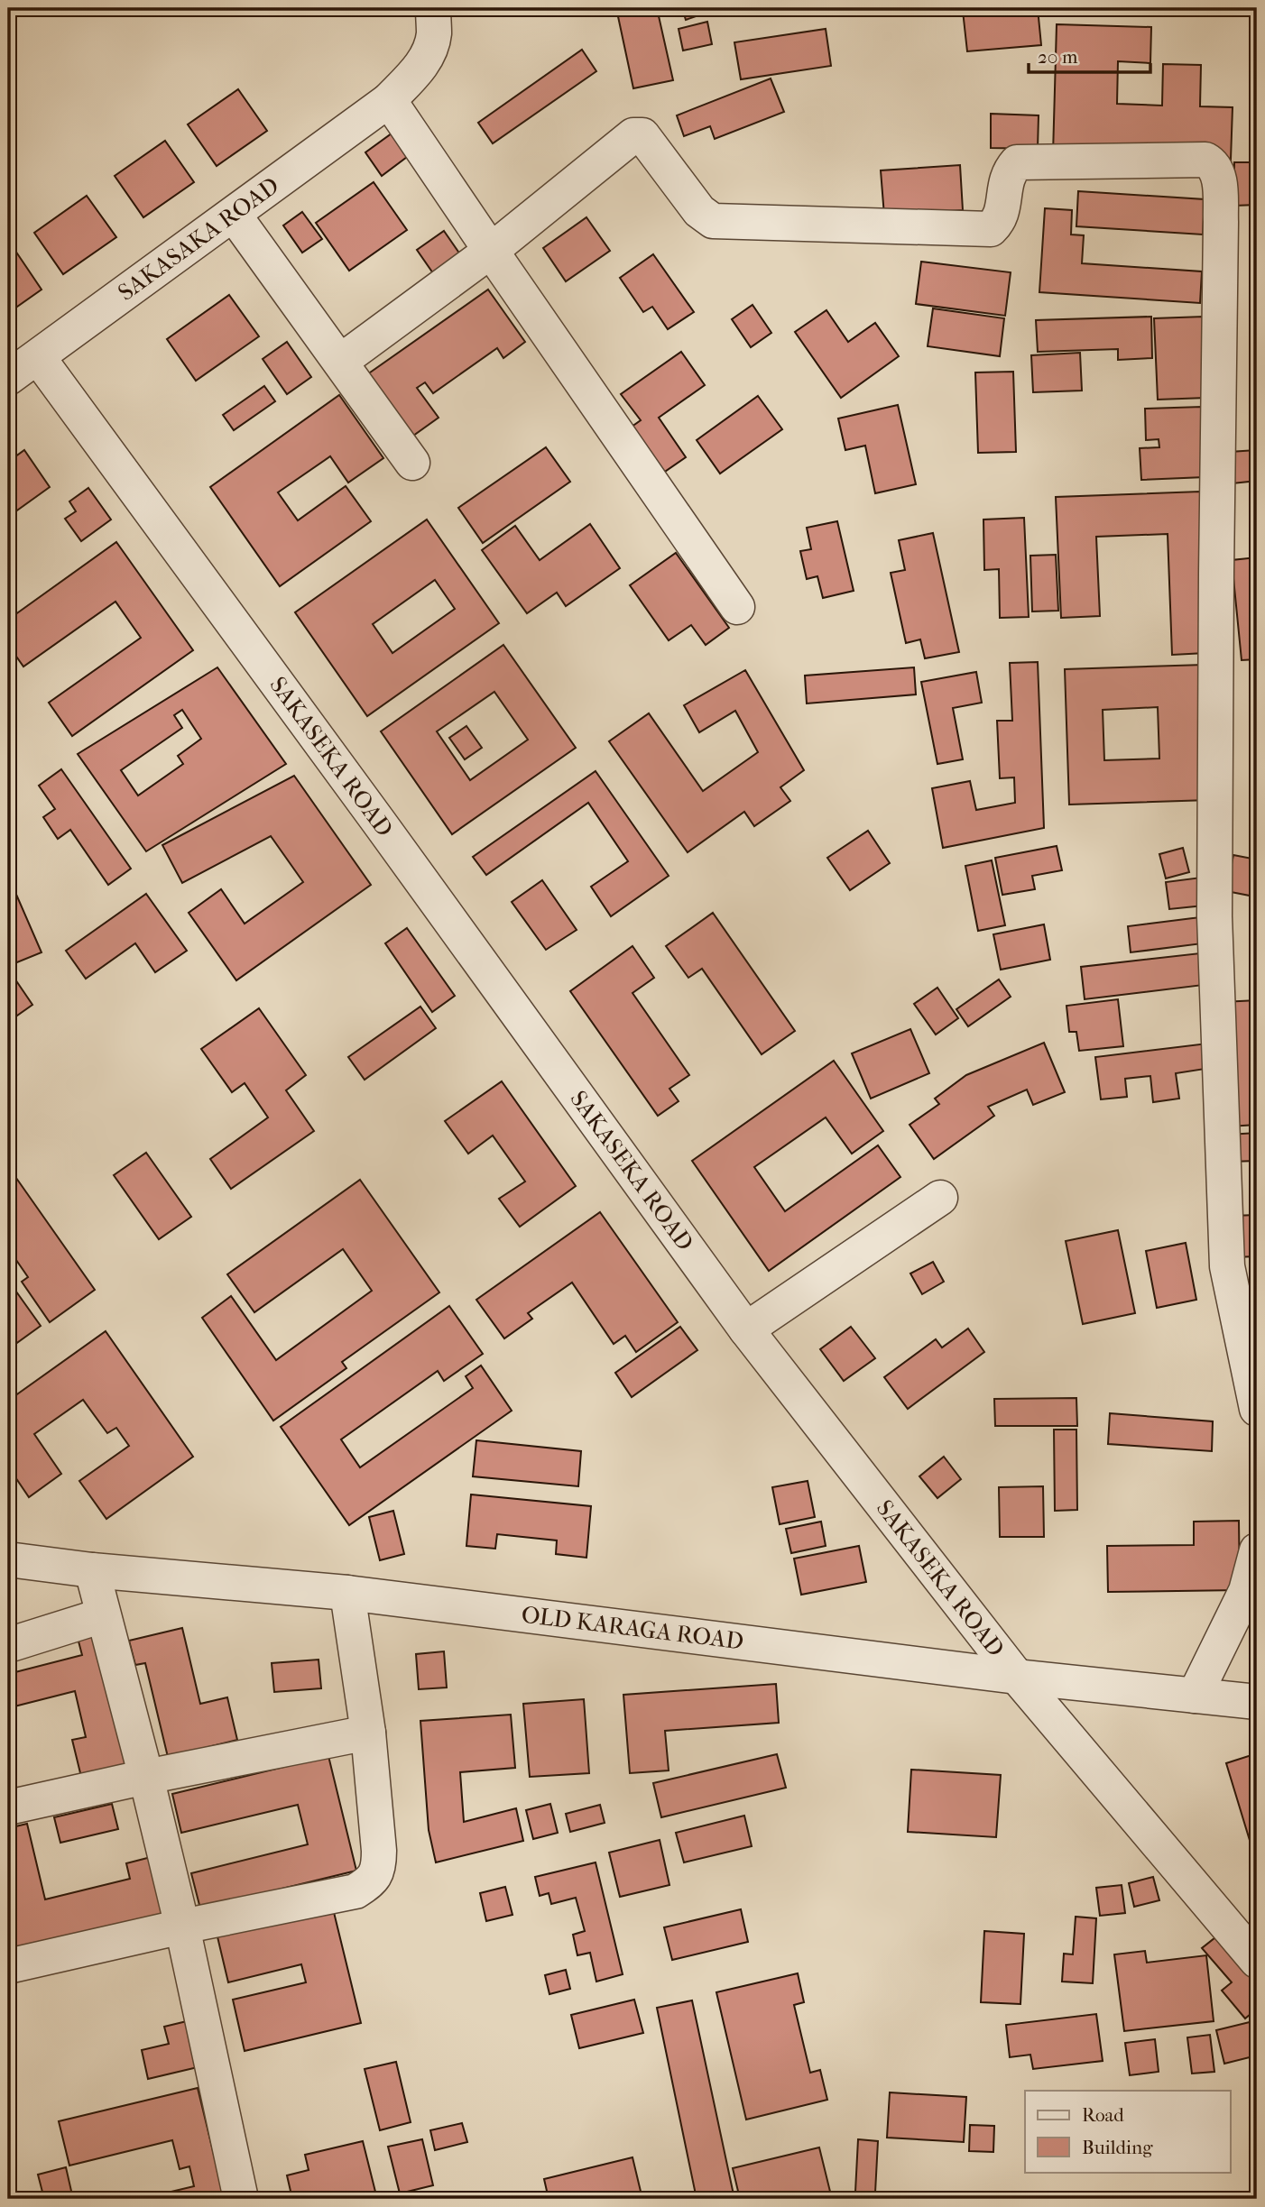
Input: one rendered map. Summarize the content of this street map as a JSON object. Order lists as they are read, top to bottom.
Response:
{
  "streets": {
    "street": ["SAKASAKA ROAD", "SAKASEKA ROAD", "OLD KARAGA ROAD"]
  },
  "crossings": [
    ["SAKASAKA ROAD", "SAKASEKA ROAD"],
    ["SAKASEKA ROAD", "OLD KARAGA ROAD"]
  ],
  "legend": ["Road", "Building"],
  "scale_bar": "20 m"
}
